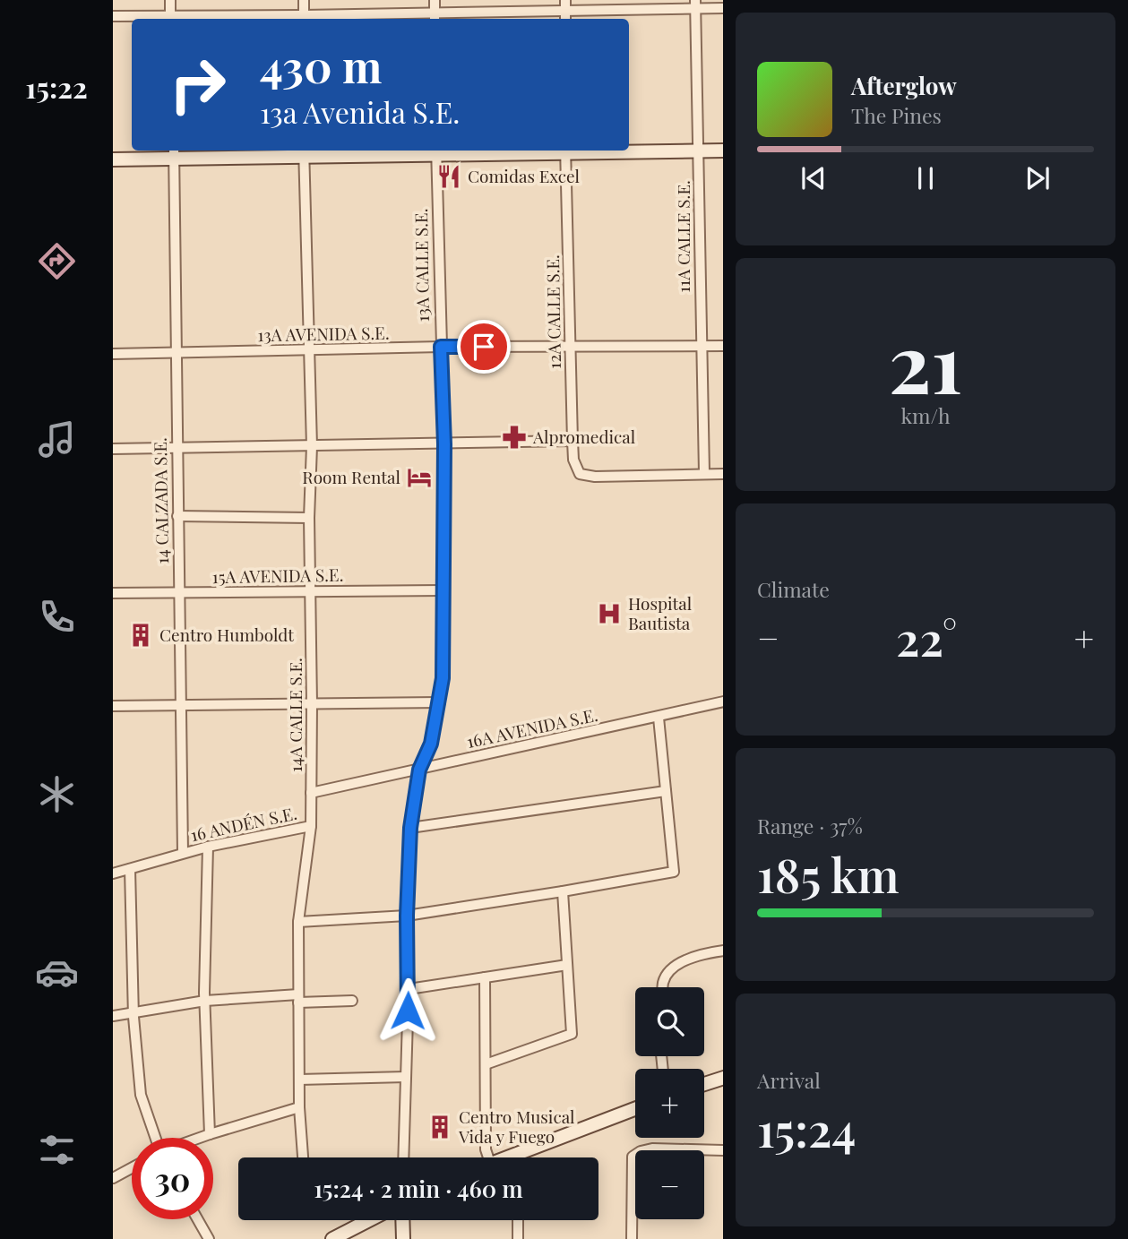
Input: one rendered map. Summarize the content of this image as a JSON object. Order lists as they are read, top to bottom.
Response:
{
  "streets": {
    "street": [
      "11A CALLE S.E.",
      "13A CALLE S.E.",
      "12A CALLE S.E.",
      "13A AVENIDA S.E.",
      "14 CALZADA S.E.",
      "15A AVENIDA S.E.",
      "14A CALLE S.E.",
      "16A AVENIDA S.E.",
      "16 ANDÉN S.E."
    ]
  },
  "crossings": [
    ["11A CALLE S.E.", "12A CALLE S.E."],
    ["11A CALLE S.E.", "13A AVENIDA S.E."],
    ["13A CALLE S.E.", "13A AVENIDA S.E."],
    ["13A CALLE S.E.", "15A AVENIDA S.E."],
    ["13A CALLE S.E.", "16A AVENIDA S.E."],
    ["12A CALLE S.E.", "13A AVENIDA S.E."],
    ["13A AVENIDA S.E.", "14 CALZADA S.E."],
    ["13A AVENIDA S.E.", "14A CALLE S.E."],
    ["14 CALZADA S.E.", "15A AVENIDA S.E."],
    ["14 CALZADA S.E.", "16 ANDÉN S.E."],
    ["15A AVENIDA S.E.", "14A CALLE S.E."],
    ["14A CALLE S.E.", "16A AVENIDA S.E."],
    ["14A CALLE S.E.", "16 ANDÉN S.E."]
  ],
  "places": {
    "restaurant": ["Comidas Excel"],
    "pharmacy": ["Alpromedical"],
    "hotel": ["Room Rental"],
    "hospital": ["Hospital Bautista"],
    "building": ["Centro Humboldt", "Centro Musical Vida y Fuego"]
  },
  "page": {
    "tabs": "15:22",
    "turn": ["430 m", "13a Avenida S.E."],
    "song": ["Afterglow", "The Pines"],
    "tile": [
      ["21", "km/h"],
      "Climate",
      ["Range · 37%", "185 km"],
      ["Arrival", "15:24"]
    ],
    "heat": ["−", "22°", "+"],
    "map_buttons": ["+", "−"],
    "limit": "30",
    "trip": "15:24 · 2 min · 460 m"
  }
}
